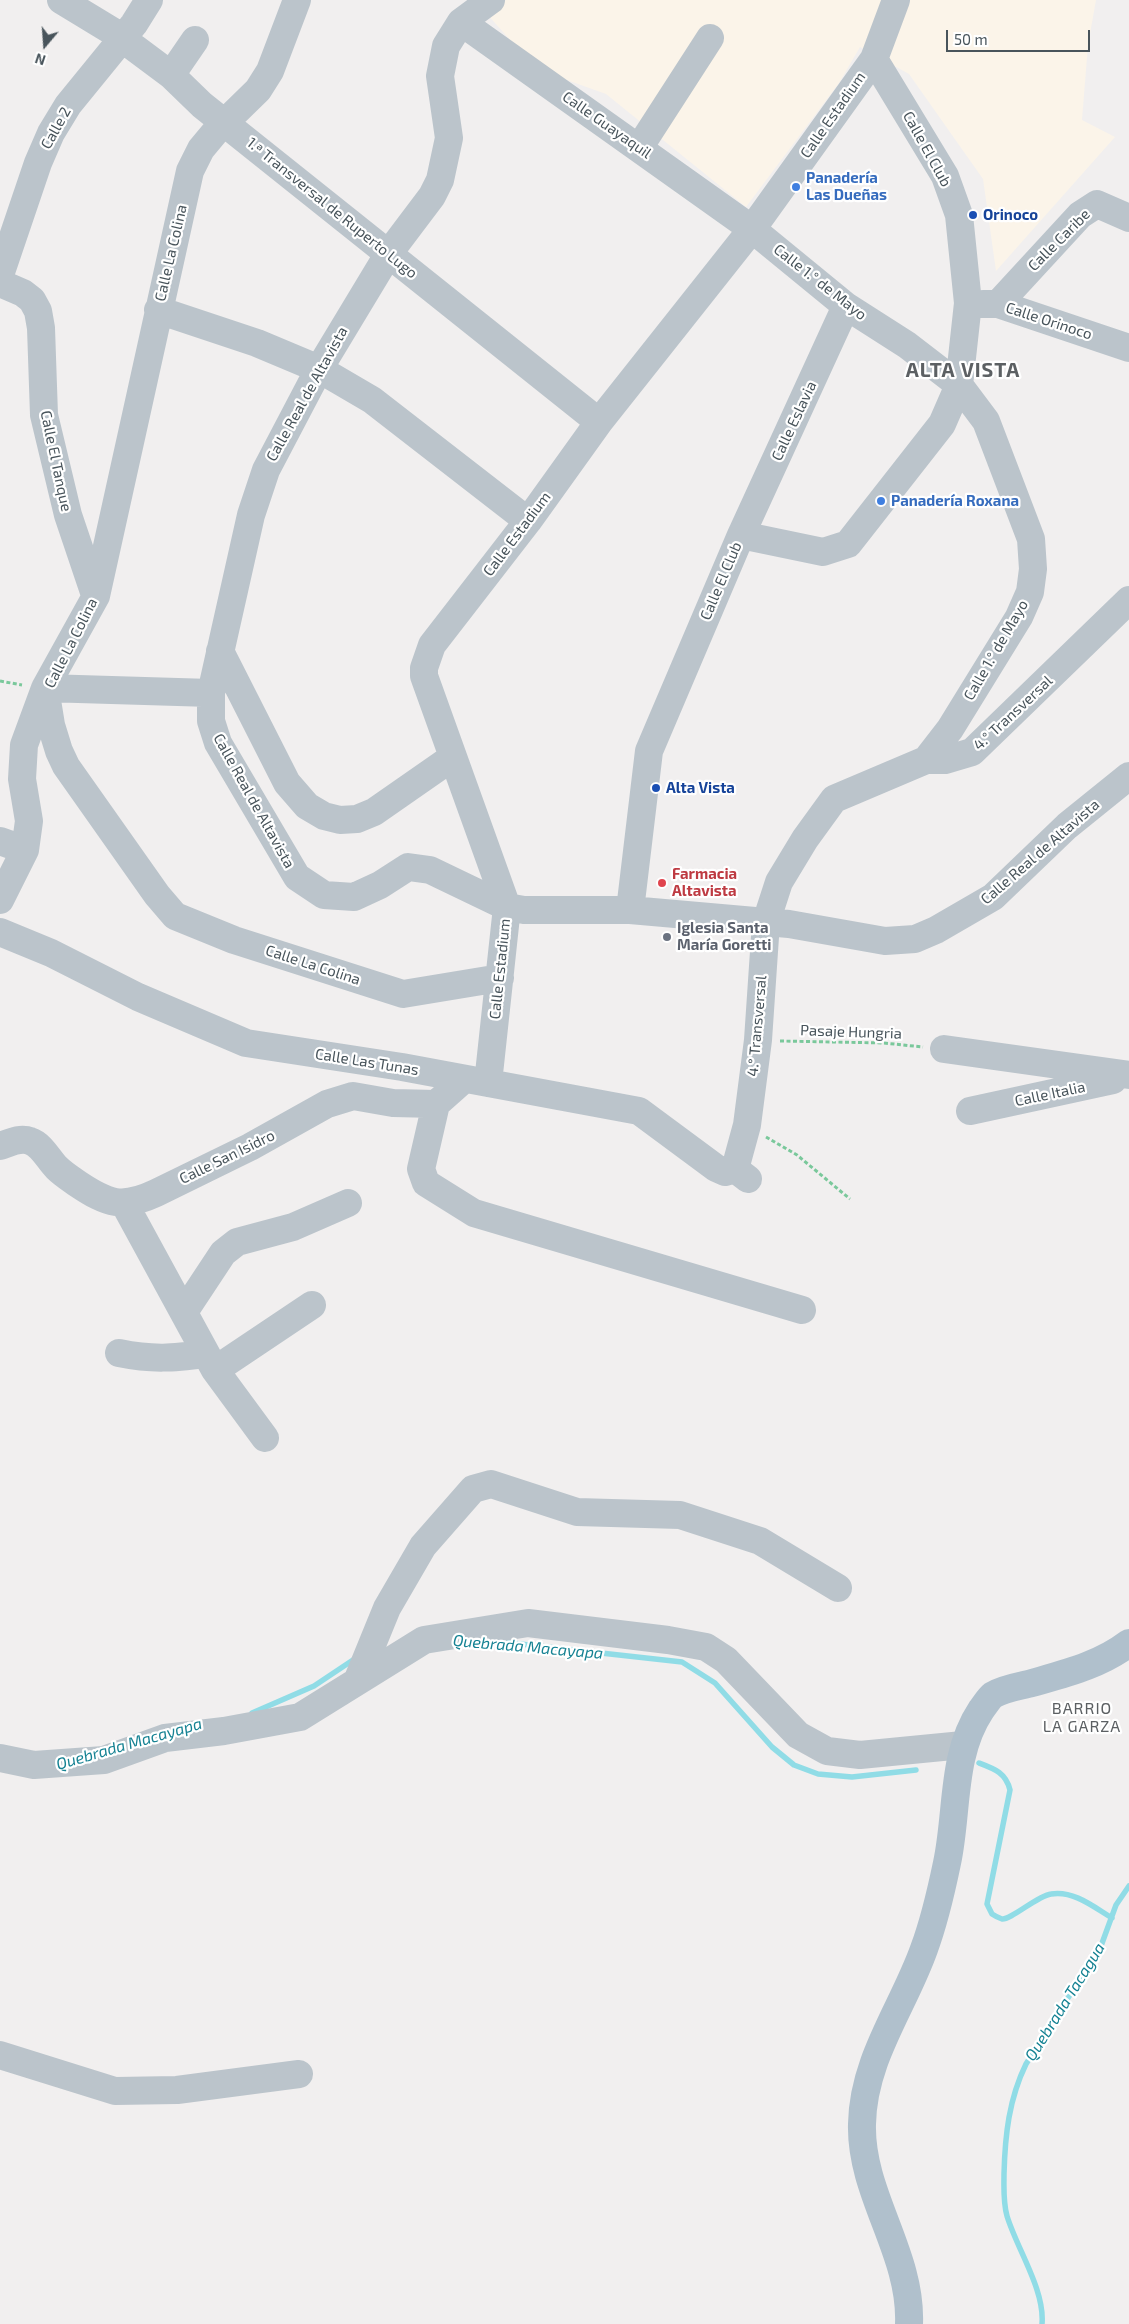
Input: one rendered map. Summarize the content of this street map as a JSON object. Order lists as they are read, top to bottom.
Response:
{
  "streets": {
    "street": [
      "Calle Estadium",
      "Calle Guayaquil",
      "Calle 2",
      "Calle El Club",
      "1.ª Transversal de Ruperto Lugo",
      "Calle Caribe",
      "Calle La Colina",
      "Calle 1.° de Mayo",
      "Calle Orinoco",
      "Calle Real de Altavista",
      "Calle Eslavia",
      "Calle El Tanque",
      "4.° Transversal",
      "Calle Las Tunas",
      "Calle Italia",
      "Calle San Isidro"
    ],
    "path": ["Pasaje Hungria"]
  },
  "crossings": [
    ["Calle Estadium", "Calle Guayaquil"],
    ["Calle Estadium", "Calle El Club"],
    ["Calle Estadium", "1.ª Transversal de Ruperto Lugo"],
    ["Calle Estadium", "Calle La Colina"],
    ["Calle Estadium", "Calle 1.° de Mayo"],
    ["Calle Estadium", "Calle Real de Altavista"],
    ["Calle Estadium", "Calle Las Tunas"],
    ["Calle Guayaquil", "Calle 1.° de Mayo"],
    ["Calle Guayaquil", "Calle Real de Altavista"],
    ["Calle 2", "1.ª Transversal de Ruperto Lugo"],
    ["Calle El Club", "Calle 1.° de Mayo"],
    ["Calle El Club", "Calle Orinoco"],
    ["Calle El Club", "Calle Real de Altavista"],
    ["Calle El Club", "Calle Eslavia"],
    ["1.ª Transversal de Ruperto Lugo", "Calle La Colina"],
    ["1.ª Transversal de Ruperto Lugo", "Calle Real de Altavista"],
    ["Calle Caribe", "Calle Orinoco"],
    ["Calle La Colina", "Calle El Tanque"],
    ["Calle 1.° de Mayo", "Calle Eslavia"],
    ["Calle 1.° de Mayo", "4.° Transversal"],
    ["Calle Real de Altavista", "4.° Transversal"],
    ["4.° Transversal", "Pasaje Hungria"],
    ["4.° Transversal", "Calle Las Tunas"]
  ],
  "districts": ["ALTA VISTA", "BARRIO LA GARZA"],
  "water": ["Quebrada Macayapa", "Quebrada Tacagua"],
  "places": [
    "Panadería Las Dueñas",
    "Orinoco",
    "Panadería Roxana",
    "Alta Vista",
    "Farmacia Altavista",
    "Iglesia Santa María Goretti"
  ],
  "scale_bar": "50 m",
  "north": "bottom"
}
